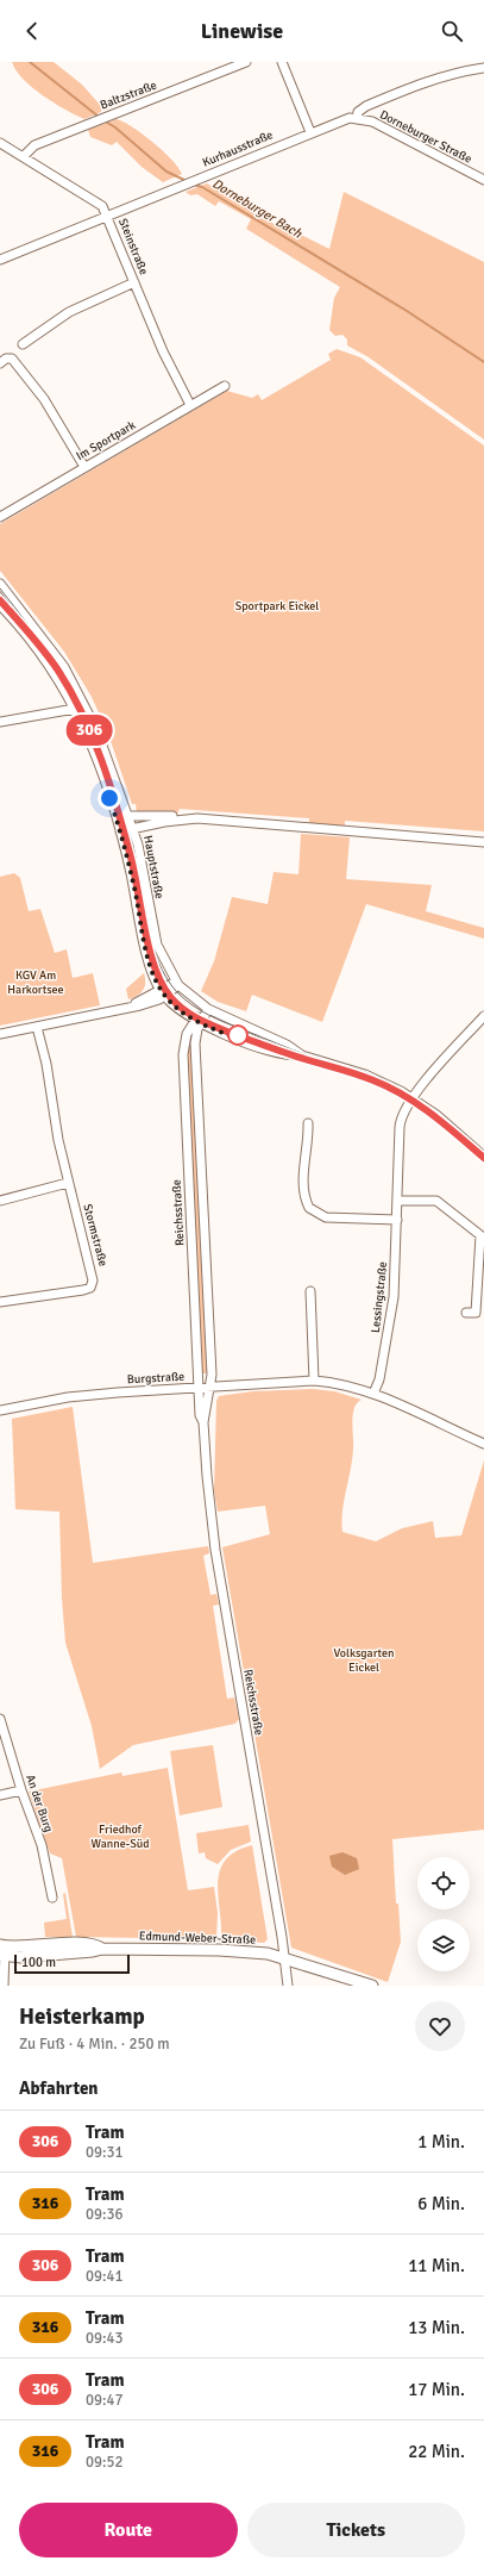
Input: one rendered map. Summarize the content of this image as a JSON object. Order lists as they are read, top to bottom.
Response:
{
  "streets": {
    "main road": ["Edmund-Weber-Straße"],
    "street": [
      "Baltzstraße",
      "Dorneburger Straße",
      "Kurhausstraße",
      "Steinstraße",
      "Im Sportpark",
      "Hauptstraße",
      "Reichsstraße",
      "Stormstraße",
      "Lessingstraße",
      "Burgstraße",
      "An der Burg"
    ]
  },
  "crossings": [
    ["Baltzstraße", "Steinstraße"],
    ["Dorneburger Straße", "Kurhausstraße"],
    ["Kurhausstraße", "Steinstraße"],
    ["Steinstraße", "Im Sportpark"],
    ["Hauptstraße", "Reichsstraße"],
    ["Hauptstraße", "Lessingstraße"],
    ["Reichsstraße", "Burgstraße"],
    ["Reichsstraße", "Edmund-Weber-Straße"],
    ["Lessingstraße", "Burgstraße"]
  ],
  "water": ["Dorneburger Bach"],
  "parks": [
    "Sportpark Eickel",
    "KGV Am Harkortsee",
    "Volksgarten Eickel",
    "Friedhof Wanne-Süd"
  ],
  "lines": ["tram line 306"],
  "scale_bar": "100 m",
  "page": {
    "header": "Linewise",
    "on_map": "306",
    "scale": "100 m",
    "heading": [
      ["Heisterkamp", "Zu Fuß · 4 Min. · 250 m"],
      "Abfahrten"
    ],
    "list": [
      {
        "mark": "306",
        "name": "Tram",
        "note": "09:31",
        "value": "1 Min."
      },
      {
        "mark": "316",
        "name": "Tram",
        "note": "09:36",
        "value": "6 Min."
      },
      {
        "mark": "306",
        "name": "Tram",
        "note": "09:41",
        "value": "11 Min."
      },
      {
        "mark": "316",
        "name": "Tram",
        "note": "09:43",
        "value": "13 Min."
      },
      {
        "mark": "306",
        "name": "Tram",
        "note": "09:47",
        "value": "17 Min."
      },
      {
        "mark": "316",
        "name": "Tram",
        "note": "09:52",
        "value": "22 Min."
      }
    ],
    "buttons": ["Route", "Tickets"]
  }
}
